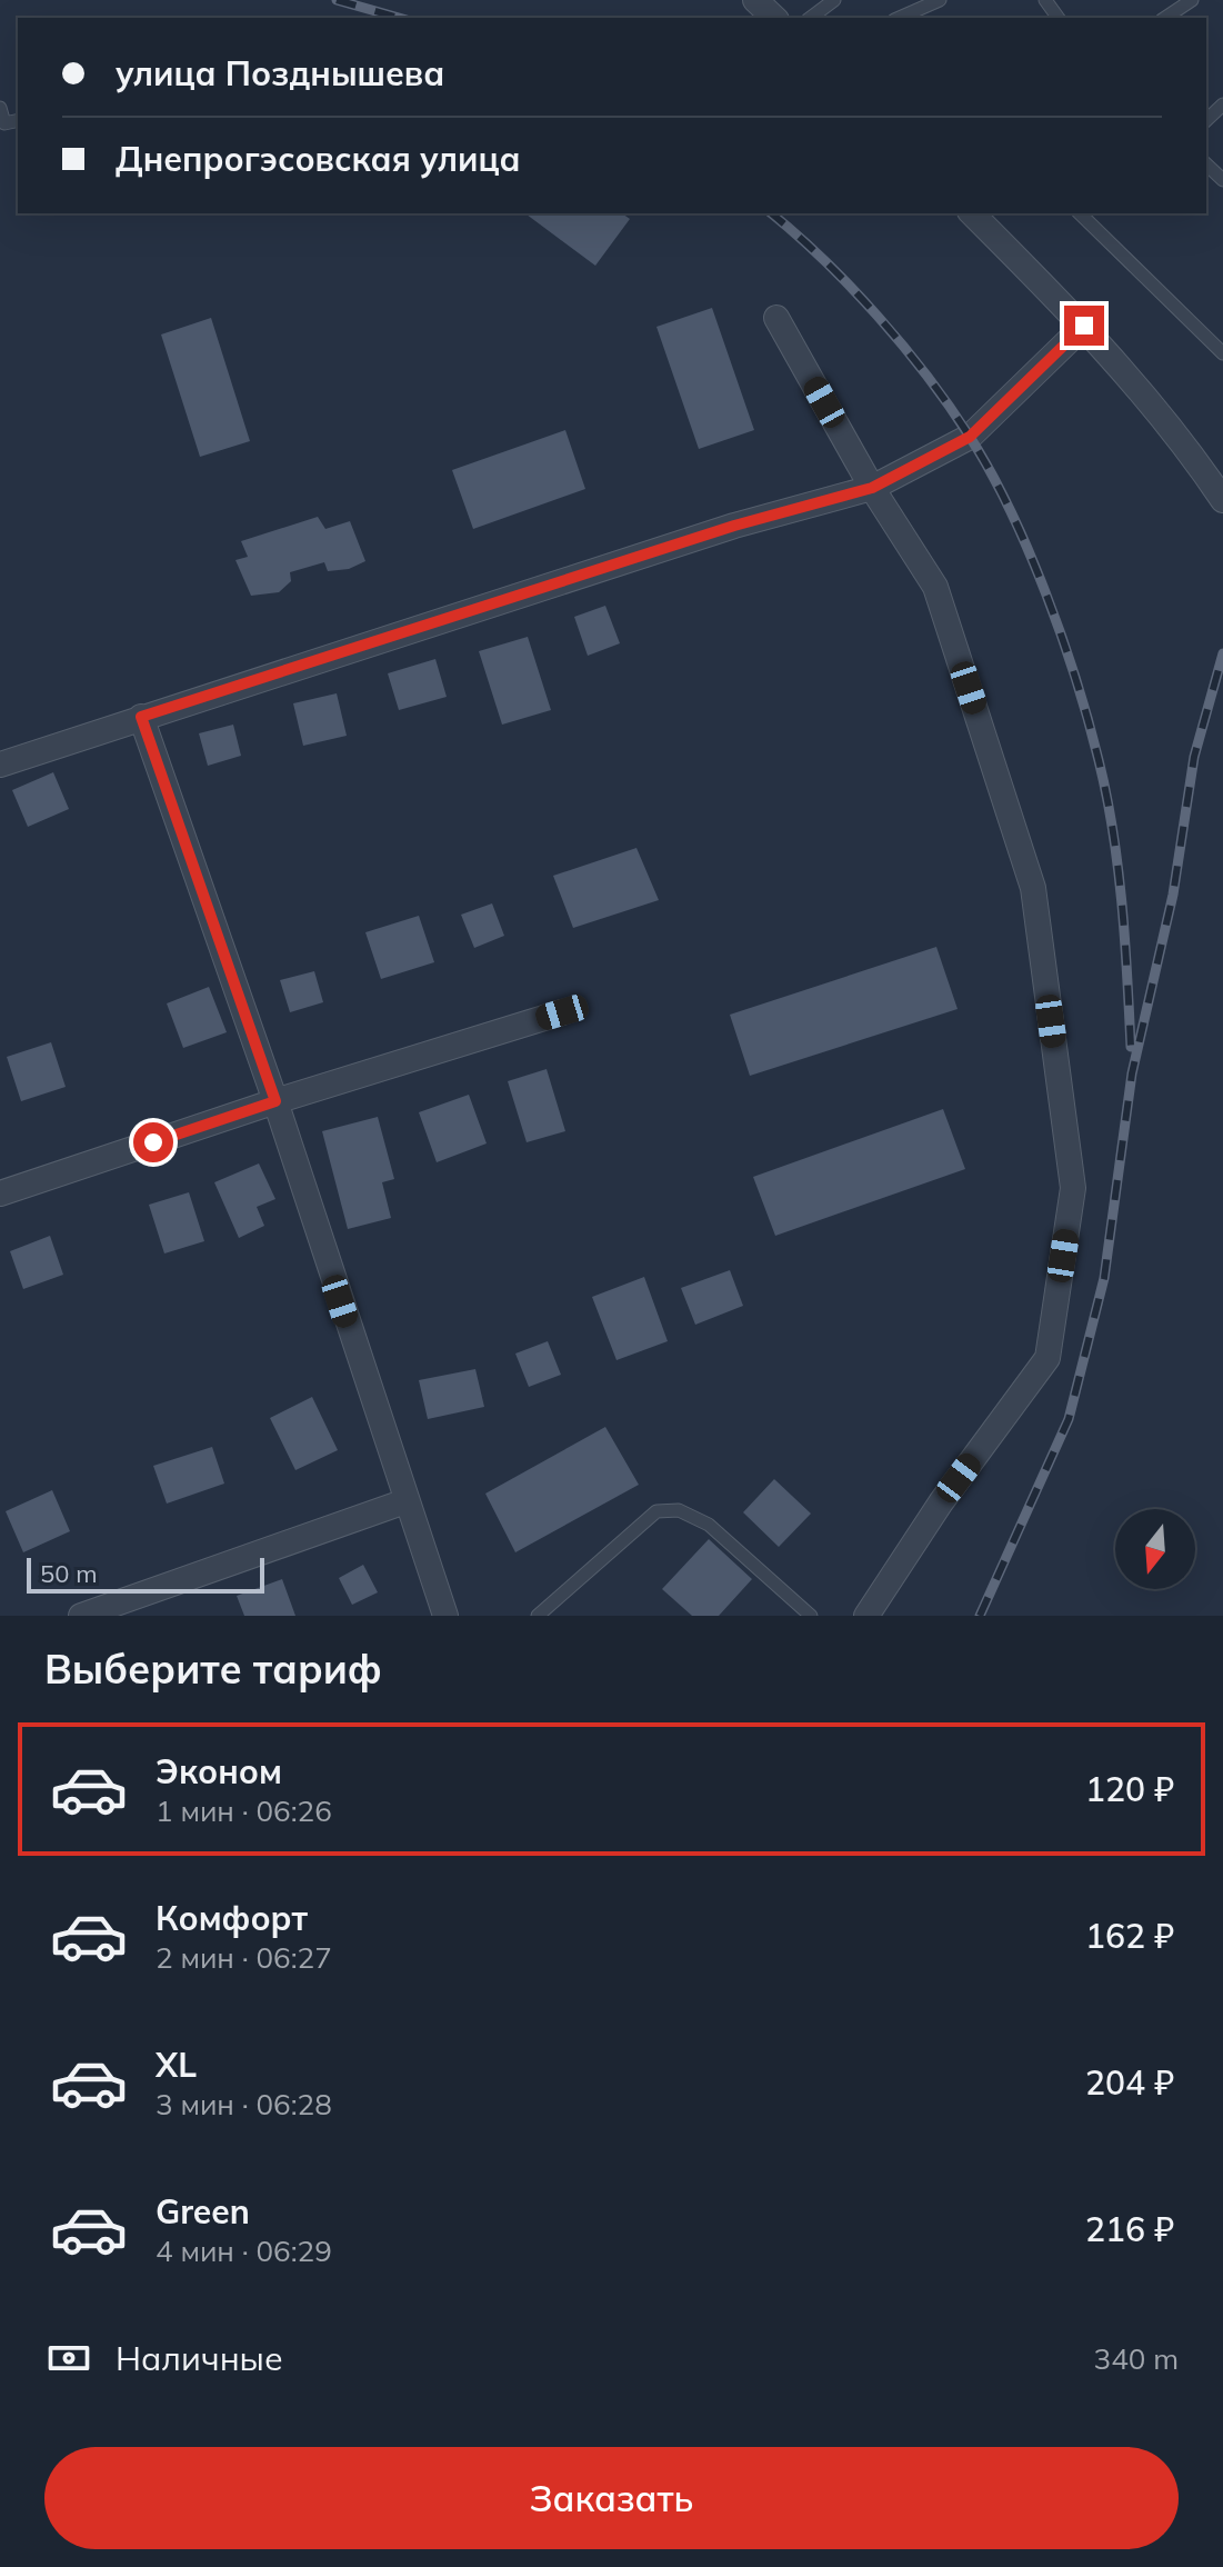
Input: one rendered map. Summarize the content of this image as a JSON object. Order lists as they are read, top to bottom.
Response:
{
  "scale_bar": "50 m",
  "north": "bottom",
  "page": {
    "banner": ["улица Позднышева", "Днепрогэсовская улица"],
    "scale": "50 m",
    "heading": "Выберите тариф",
    "list": [
      {
        "name": "Эконом",
        "note": "1 мин · 06:26",
        "value": "120 ₽"
      },
      {
        "name": "Комфорт",
        "note": "2 мин · 06:27",
        "value": "162 ₽"
      },
      {
        "name": "XL",
        "note": "3 мин · 06:28",
        "value": "204 ₽"
      },
      {
        "name": "Green",
        "note": "4 мин · 06:29",
        "value": "216 ₽"
      }
    ],
    "pay": ["Наличные", "340 m"],
    "buttons": "Заказать"
  }
}
